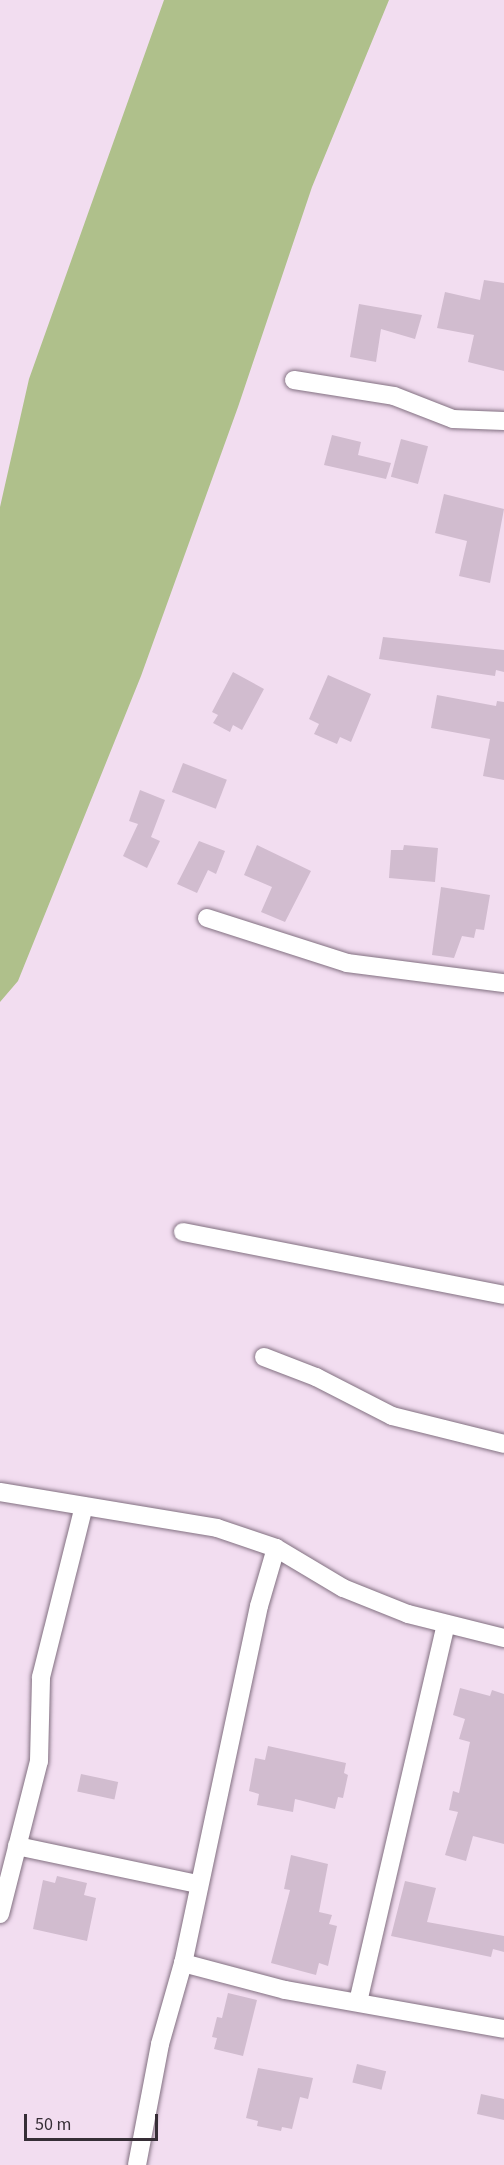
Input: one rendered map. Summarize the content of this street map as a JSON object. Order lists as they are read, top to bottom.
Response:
{
  "scale_bar": "50 m"
}
